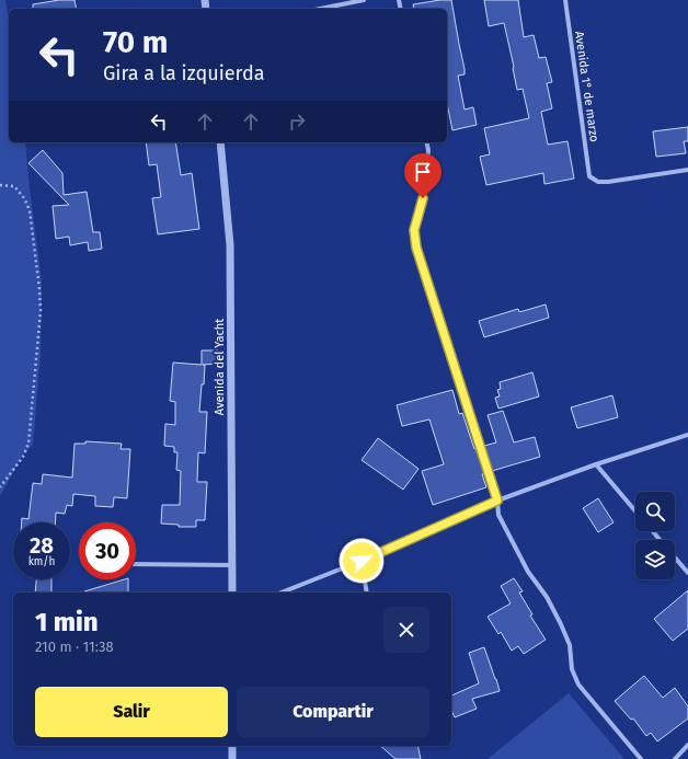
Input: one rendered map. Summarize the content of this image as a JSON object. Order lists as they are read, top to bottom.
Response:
{
  "streets": {
    "street": ["Avenida 1° de marzo", "Avenida del Yacht"]
  },
  "page": {
    "turn": ["70 m", "Gira a la izquierda"],
    "speed": "28 km/h",
    "limit": "30",
    "heading": ["1 min", "210 m · 11:38"],
    "buttons": ["Salir", "Compartir"]
  }
}
